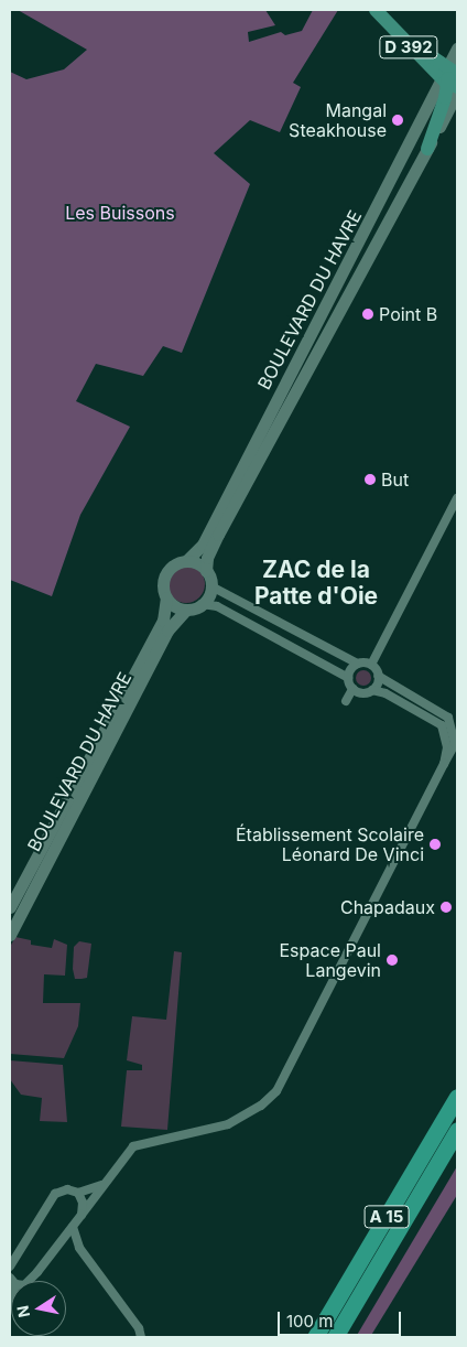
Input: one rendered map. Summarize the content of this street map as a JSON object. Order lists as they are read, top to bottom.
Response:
{
  "streets": {
    "highway": ["A 15"],
    "main road": ["D 392", "BOULEVARD DU HAVRE"]
  },
  "crossings": [
    ["D 392", "BOULEVARD DU HAVRE"]
  ],
  "districts": ["ZAC de la Patte d'Oie"],
  "parks": ["Les Buissons"],
  "places": [
    "Mangal Steakhouse",
    "Point B",
    "But",
    "Établissement Scolaire Léonard De Vinci",
    "Chapadaux",
    "Espace Paul Langevin"
  ],
  "scale_bar": "100 m",
  "north": "left"
}
